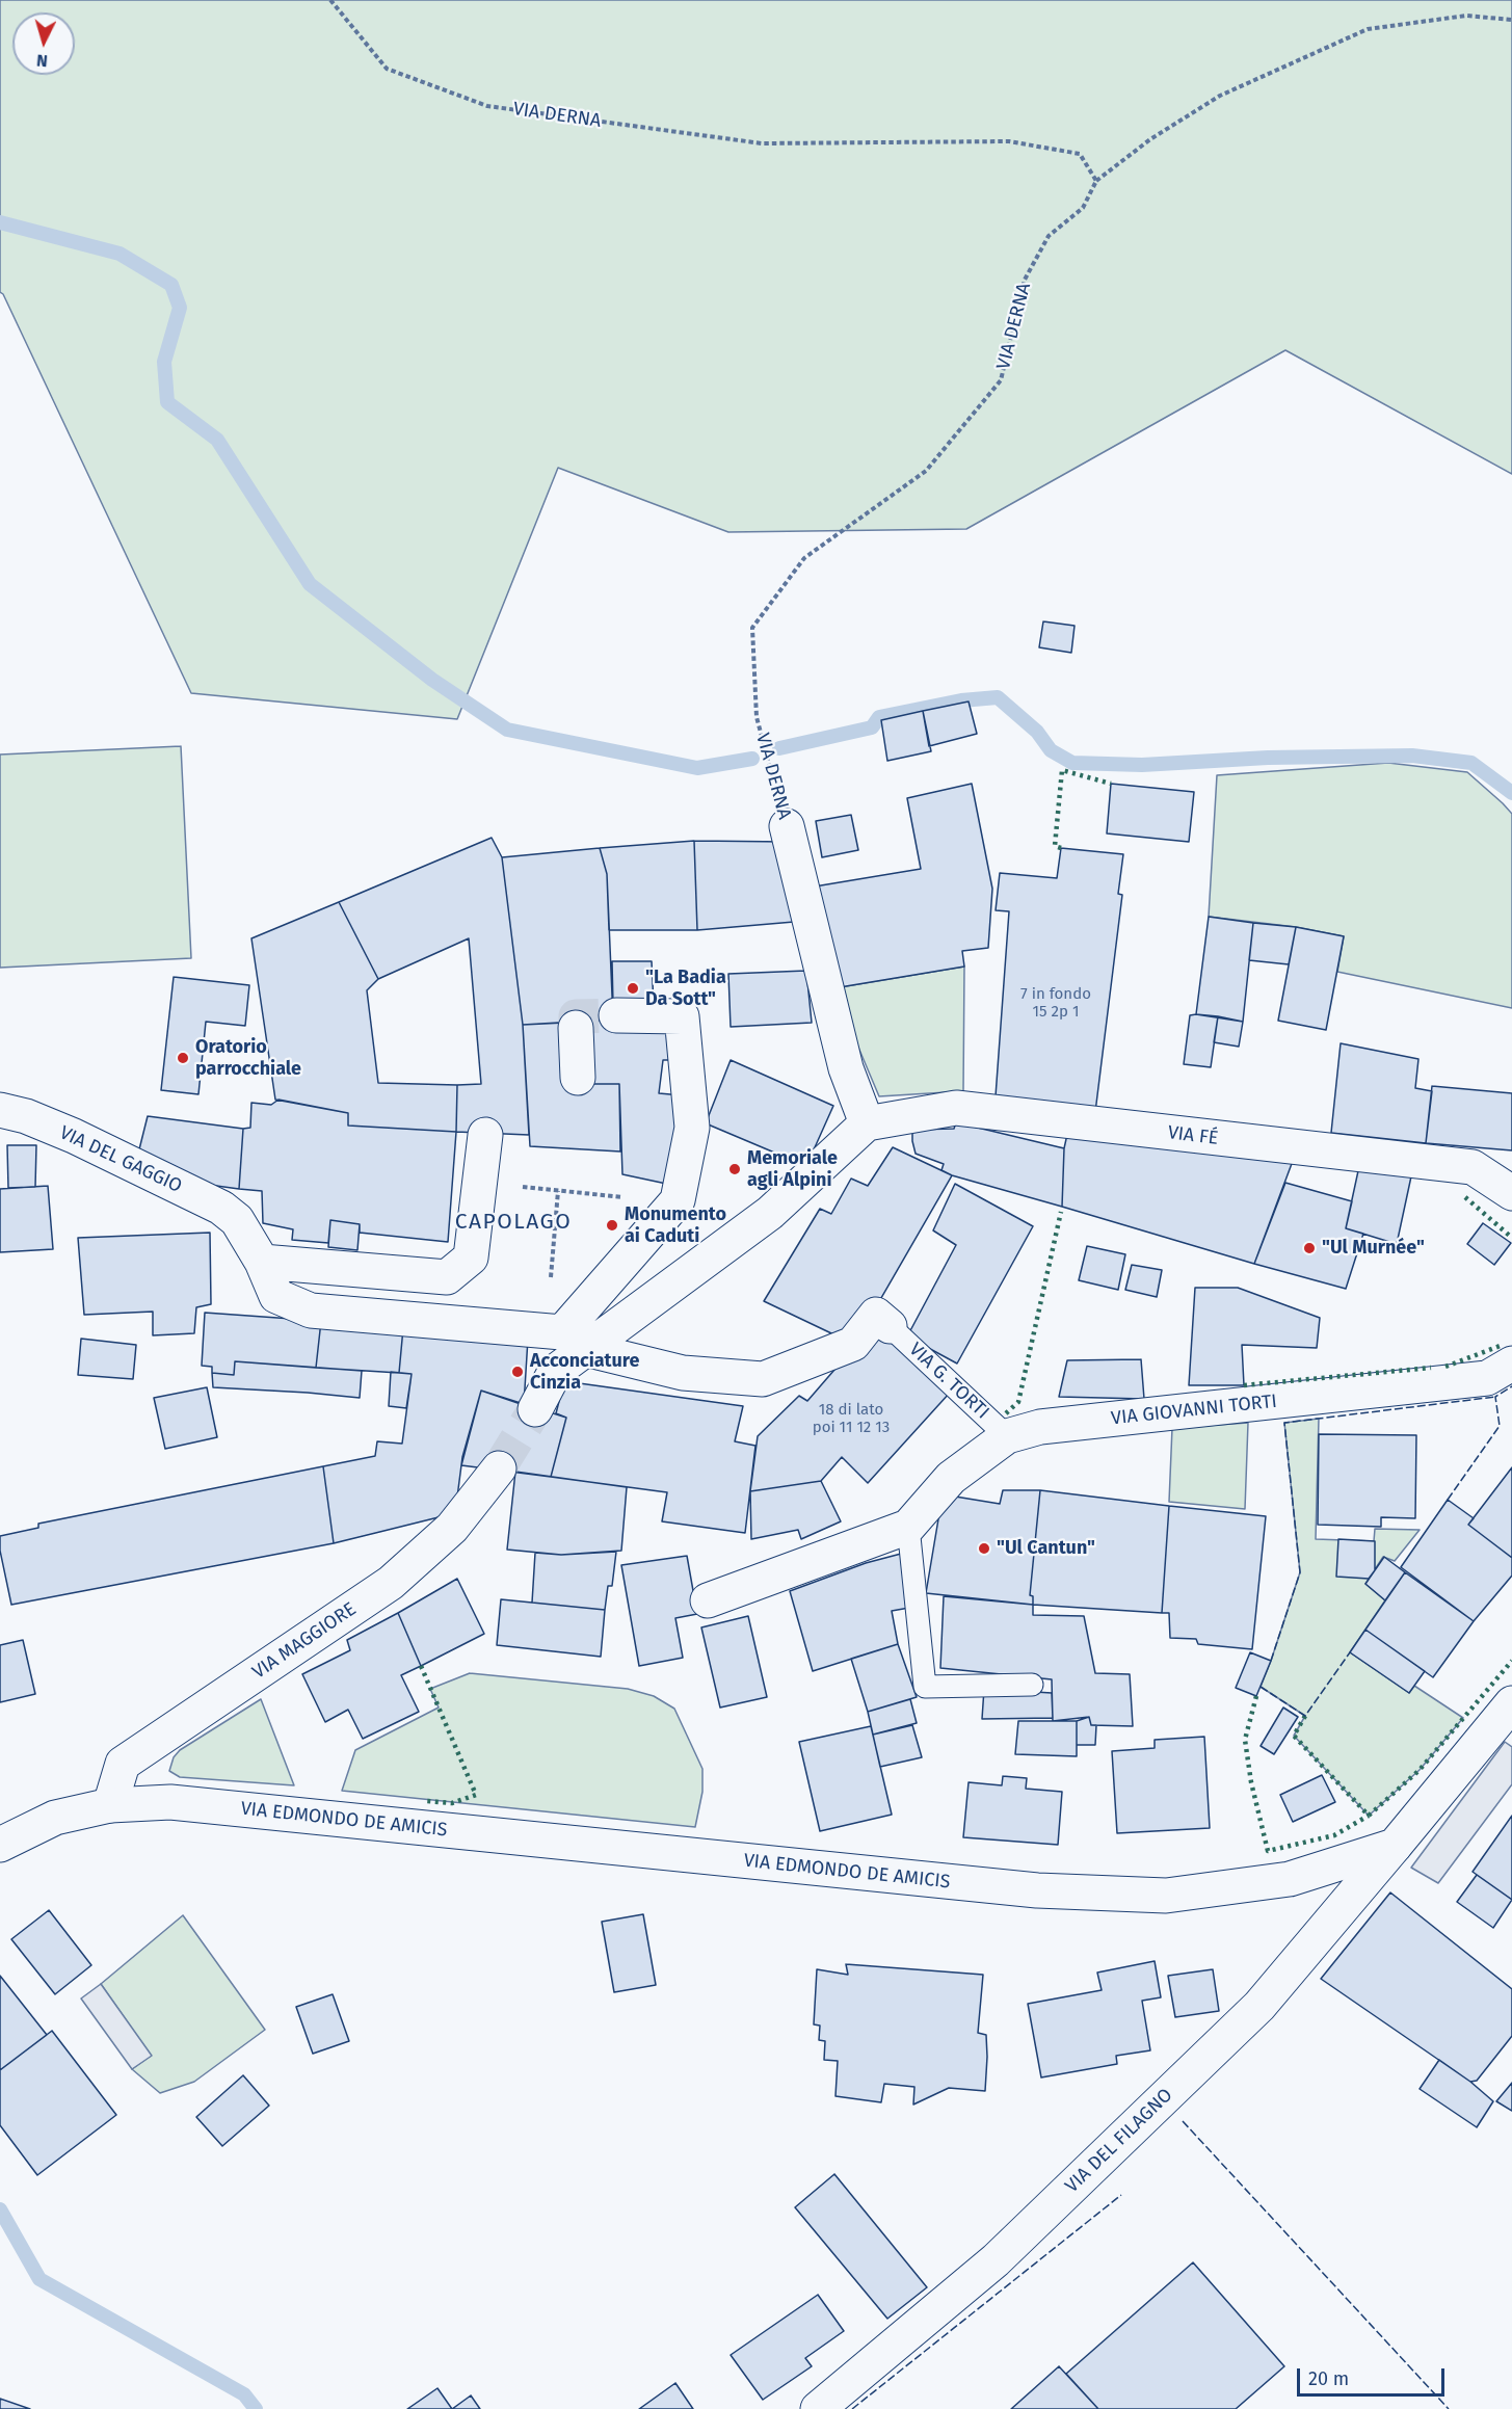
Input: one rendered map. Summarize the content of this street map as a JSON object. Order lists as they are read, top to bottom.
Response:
{
  "streets": {
    "street": [
      "VIA DERNA",
      "VIA FÉ",
      "VIA DEL GAGGIO",
      "VIA GIOVANNI TORTI",
      "VIA MAGGIORE",
      "VIA EDMONDO DE AMICIS",
      "VIA DEL FILAGNO"
    ],
    "lane": ["VIA G. TORTI"]
  },
  "crossings": [
    ["VIA DERNA", "VIA FÉ"],
    ["VIA G. TORTI", "VIA GIOVANNI TORTI"],
    ["VIA MAGGIORE", "VIA EDMONDO DE AMICIS"],
    ["VIA EDMONDO DE AMICIS", "VIA DEL FILAGNO"]
  ],
  "districts": ["CAPOLAGO"],
  "places": [
    "\"La Badia Da Sott\"",
    "Oratorio parrocchiale",
    "Memoriale agli Alpini",
    "Monumento ai Caduti",
    "\"Ul Murnée\"",
    "Acconciature Cinzia",
    "\"Ul Cantun\""
  ],
  "house_numbers": ["7 in fondo 15 2p 1", "18 di lato poi 11 12 13"],
  "scale_bar": "20 m",
  "north": "bottom"
}
